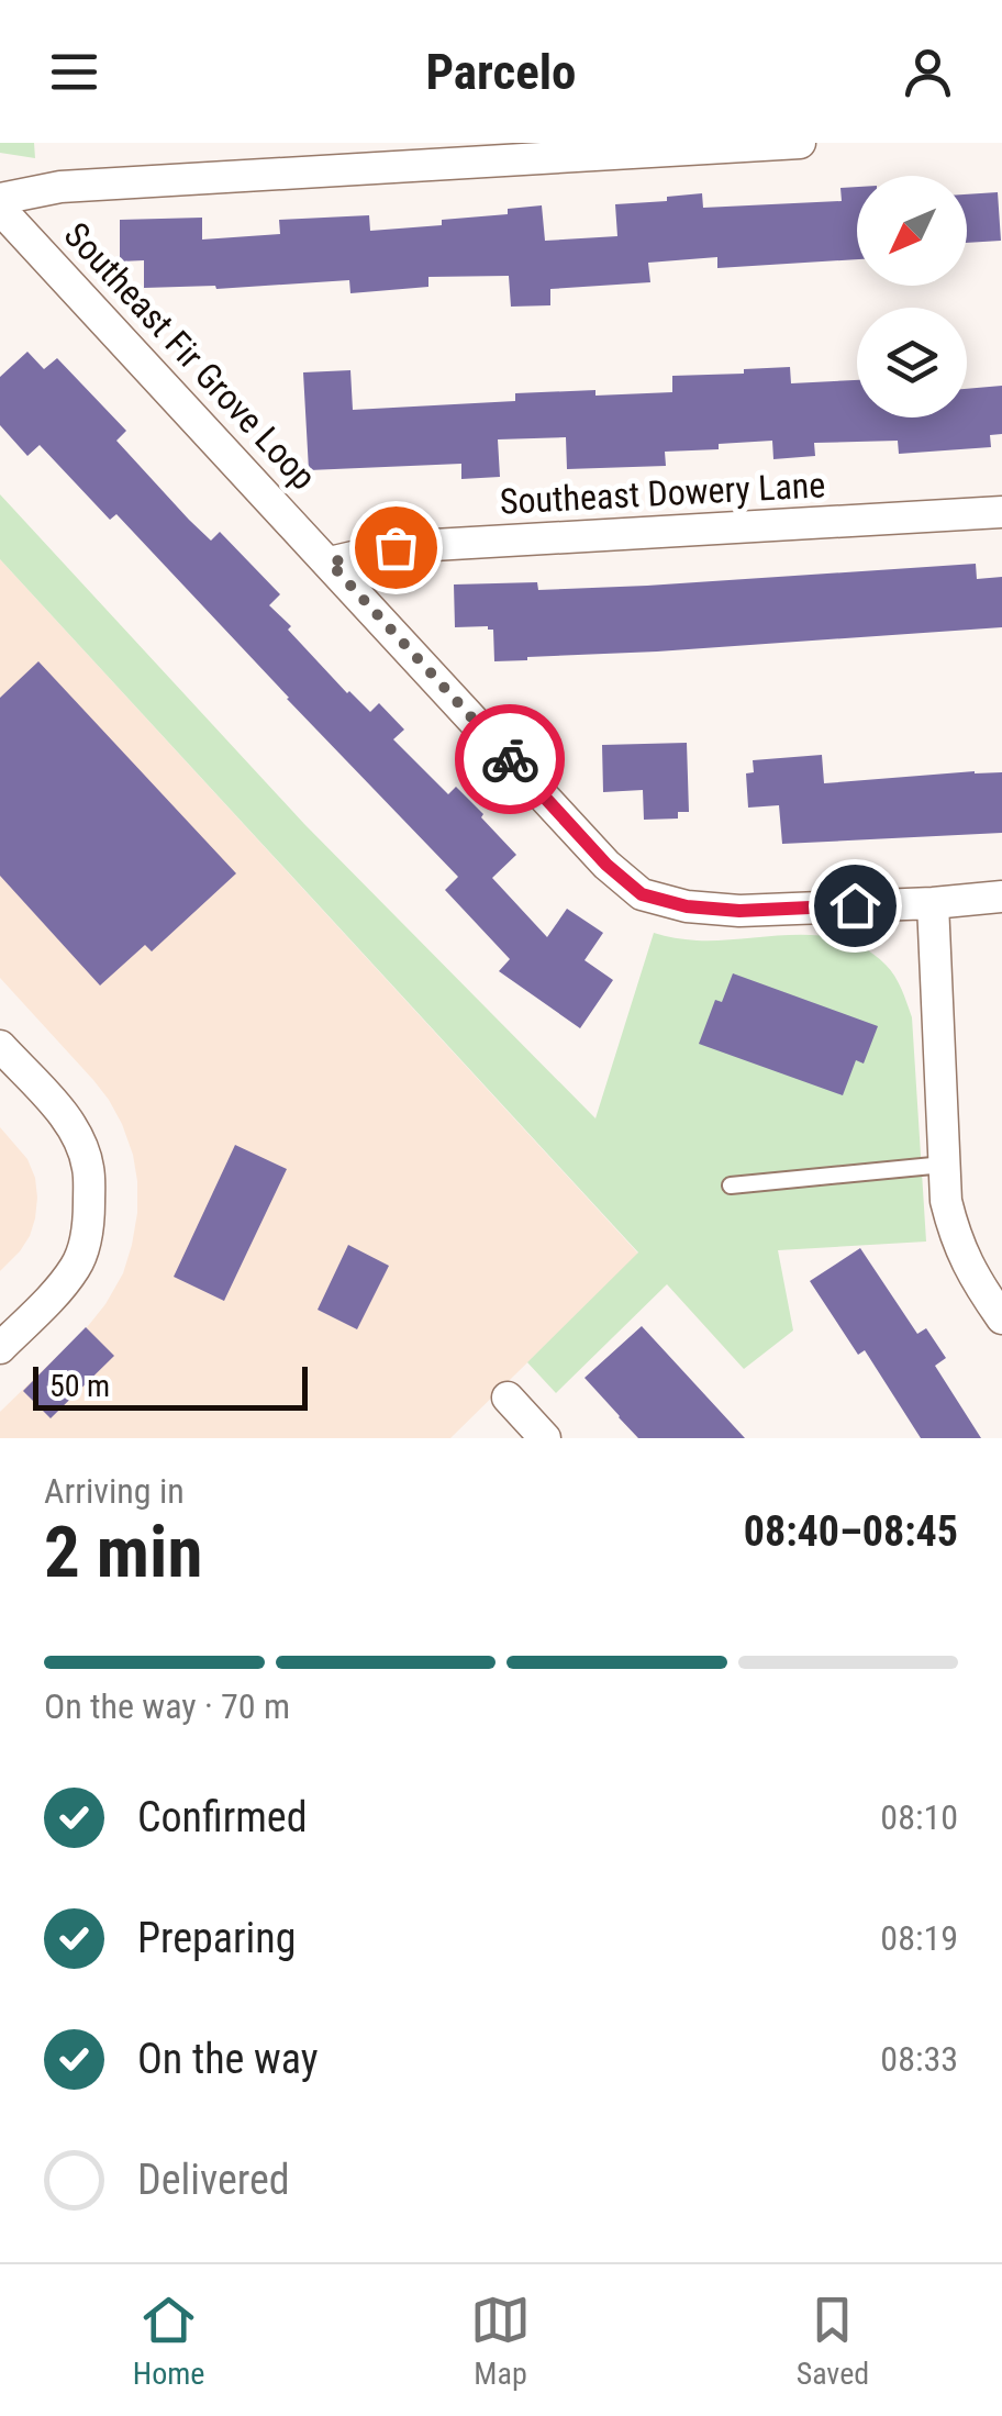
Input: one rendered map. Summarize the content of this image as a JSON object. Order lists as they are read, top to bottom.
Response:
{
  "streets": {
    "street": ["Southeast Fir Grove Loop", "Southeast Dowery Lane"]
  },
  "crossings": [
    ["Southeast Fir Grove Loop", "Southeast Dowery Lane"]
  ],
  "scale_bar": "50 m",
  "north": "bottom left",
  "page": {
    "header": "Parcelo",
    "scale": "50 m",
    "heading": ["2 min", "Arriving in", "08:40–08:45"],
    "bar": "On the way · 70 m",
    "list": [
      ["Confirmed", "08:10"],
      ["Preparing", "08:19"],
      ["On the way", "08:33"],
      "Delivered"
    ],
    "tabs": ["Home", "Map", "Saved"]
  }
}
